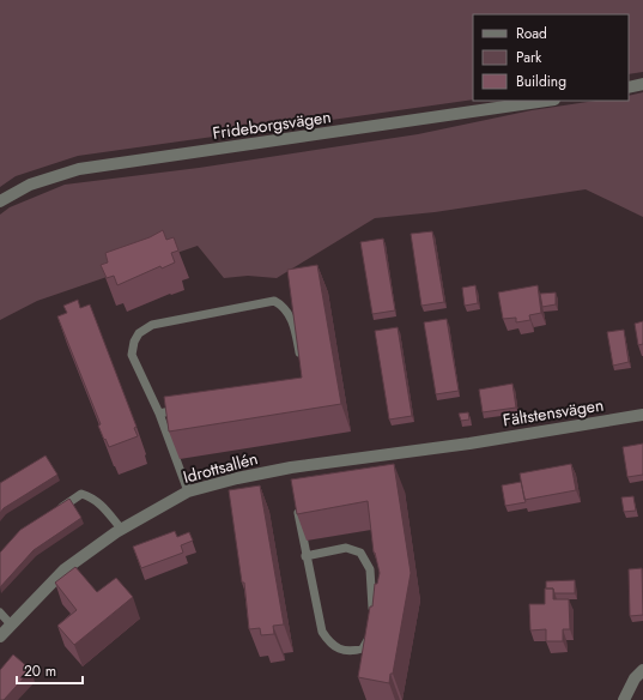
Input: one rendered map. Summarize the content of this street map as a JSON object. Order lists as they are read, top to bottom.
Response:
{
  "streets": {
    "street": ["Frideborgsvägen", "Fältstensvägen", "Idrottsallén"]
  },
  "crossings": [
    ["Fältstensvägen", "Idrottsallén"]
  ],
  "legend": ["Road", "Park", "Building"],
  "scale_bar": "20 m"
}
